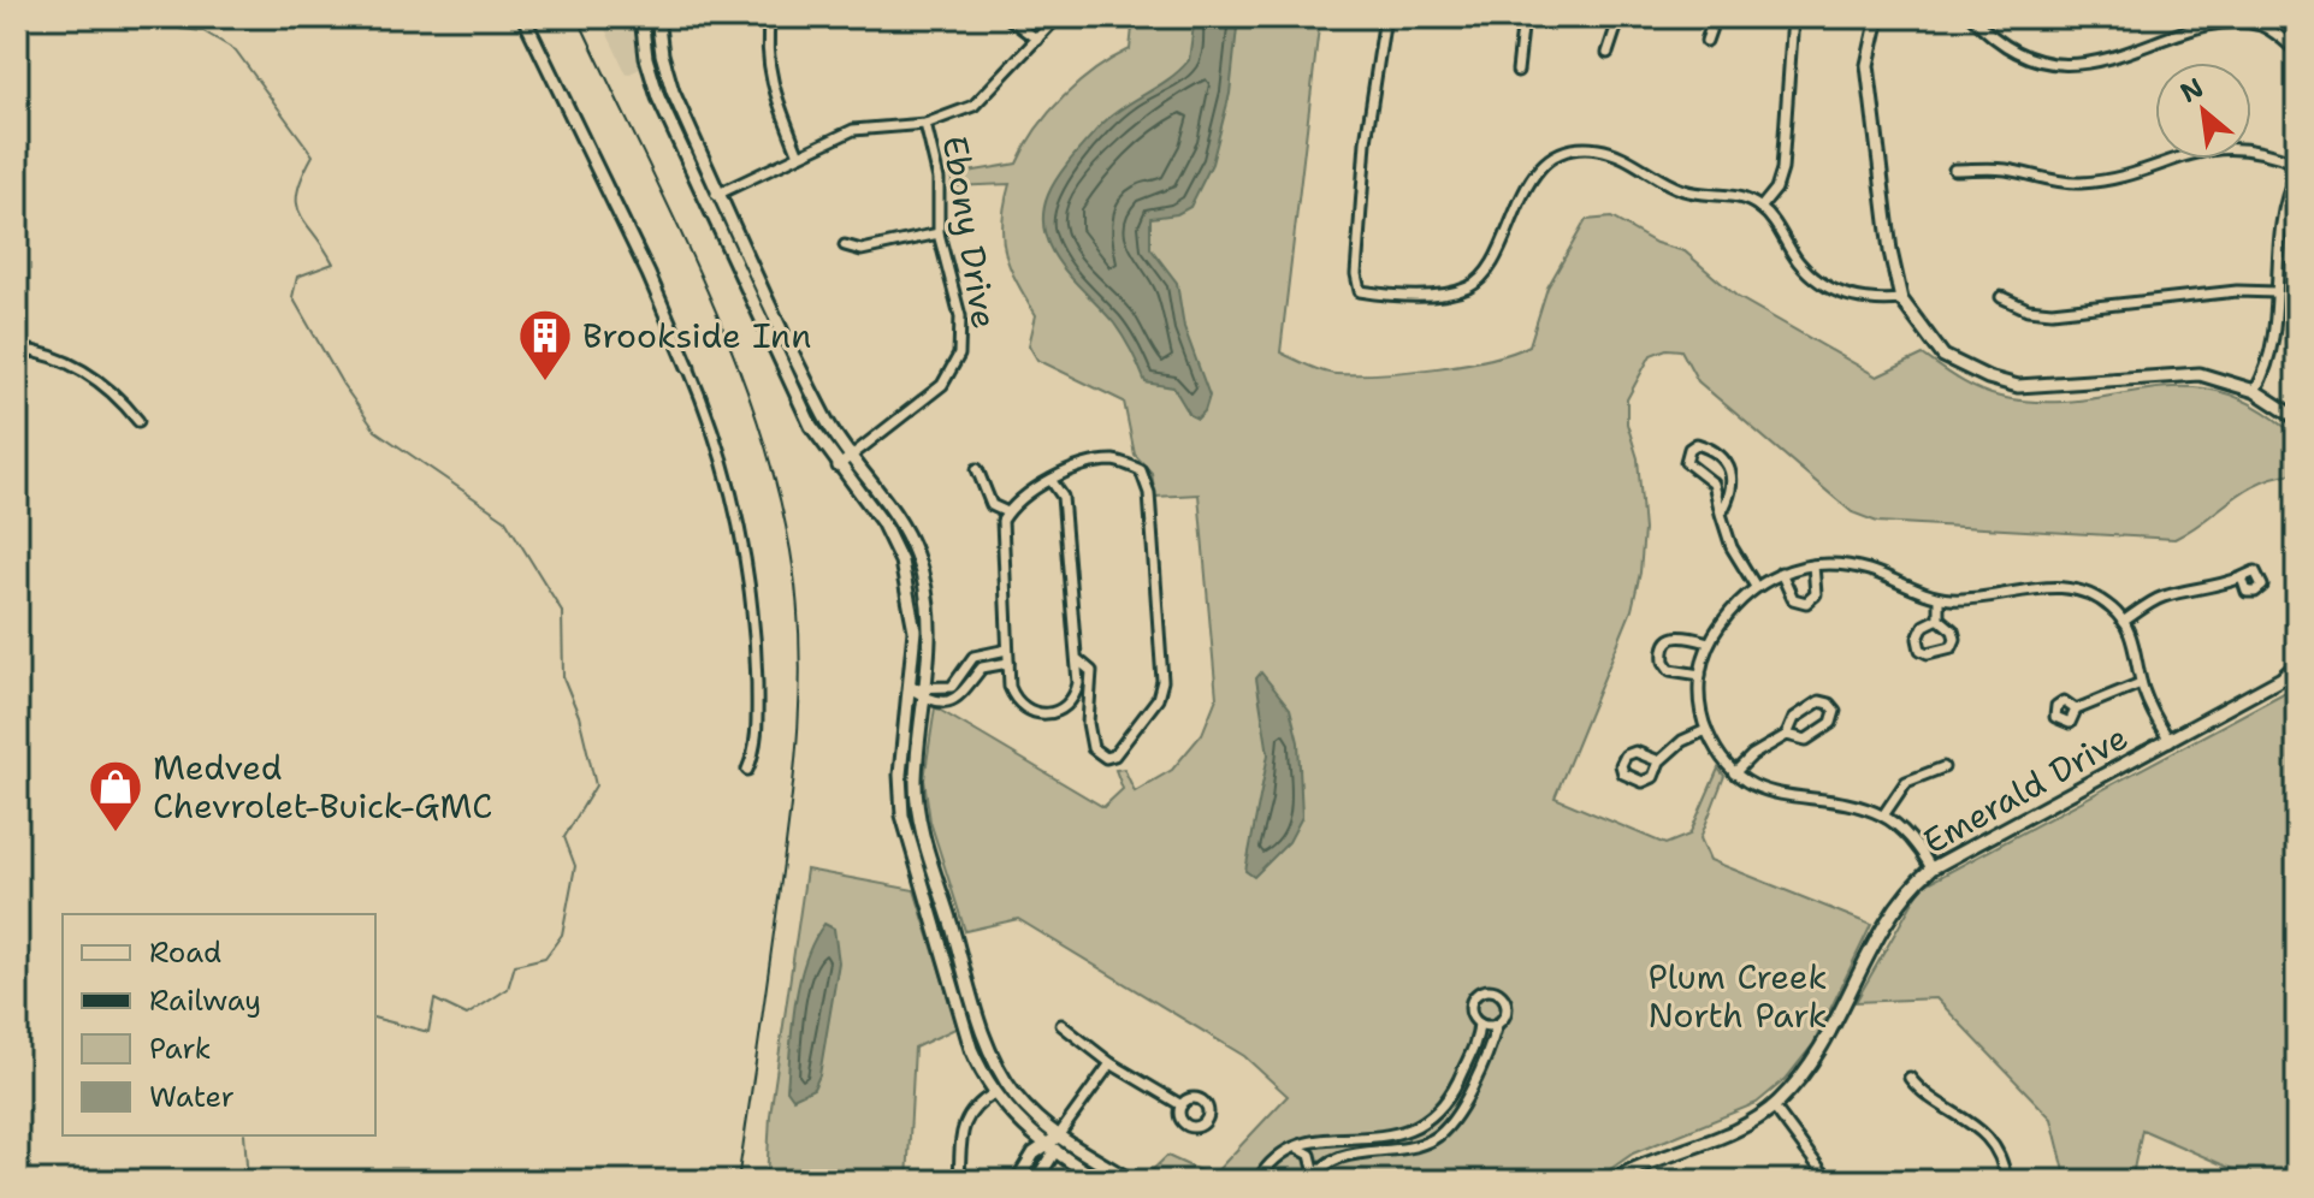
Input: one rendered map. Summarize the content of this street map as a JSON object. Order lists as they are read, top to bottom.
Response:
{
  "streets": {
    "street": ["Ebony Drive", "Emerald Drive"]
  },
  "parks": ["Plum Creek North Park"],
  "places": {
    "building": ["Brookside Inn"],
    "shop": ["Medved Chevrolet-Buick-GMC"]
  },
  "legend": [
    "Road",
    "Railway",
    "Park",
    "Water"
  ],
  "north": "top left"
}
